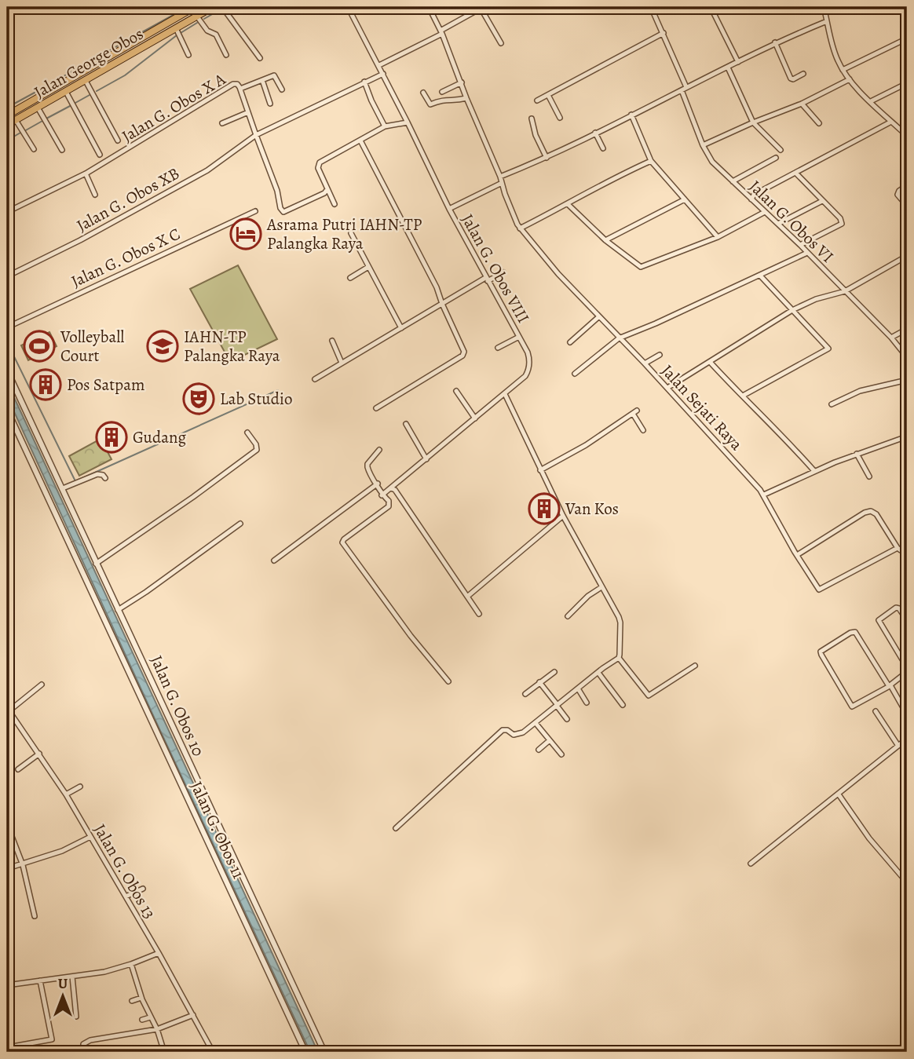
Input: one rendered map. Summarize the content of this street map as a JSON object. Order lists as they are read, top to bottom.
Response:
{
  "streets": {
    "main road": ["Jalan George Obos"],
    "street": [
      "Jalan G. Obos X A",
      "Jalan G. Obos XB",
      "Jalan G. Obos VI",
      "Jalan G. Obos X C",
      "Jalan G. Obos VIII",
      "Jalan Sejati Raya",
      "Jalan G. Obos 10",
      "Jalan G. Obos 11",
      "Jalan G. Obos 13"
    ]
  },
  "crossings": [
    ["Jalan G. Obos X A", "Jalan G. Obos XB"]
  ],
  "places": {
    "hotel": ["Asrama Putri IAHN-TP Palangka Raya"],
    "sports": ["Volleyball Court"],
    "school or university": ["IAHN-TP Palangka Raya"],
    "building": ["Pos Satpam", "Gudang", "Van Kos"],
    "theatre": ["Lab Studio"]
  },
  "north": "top"
}
